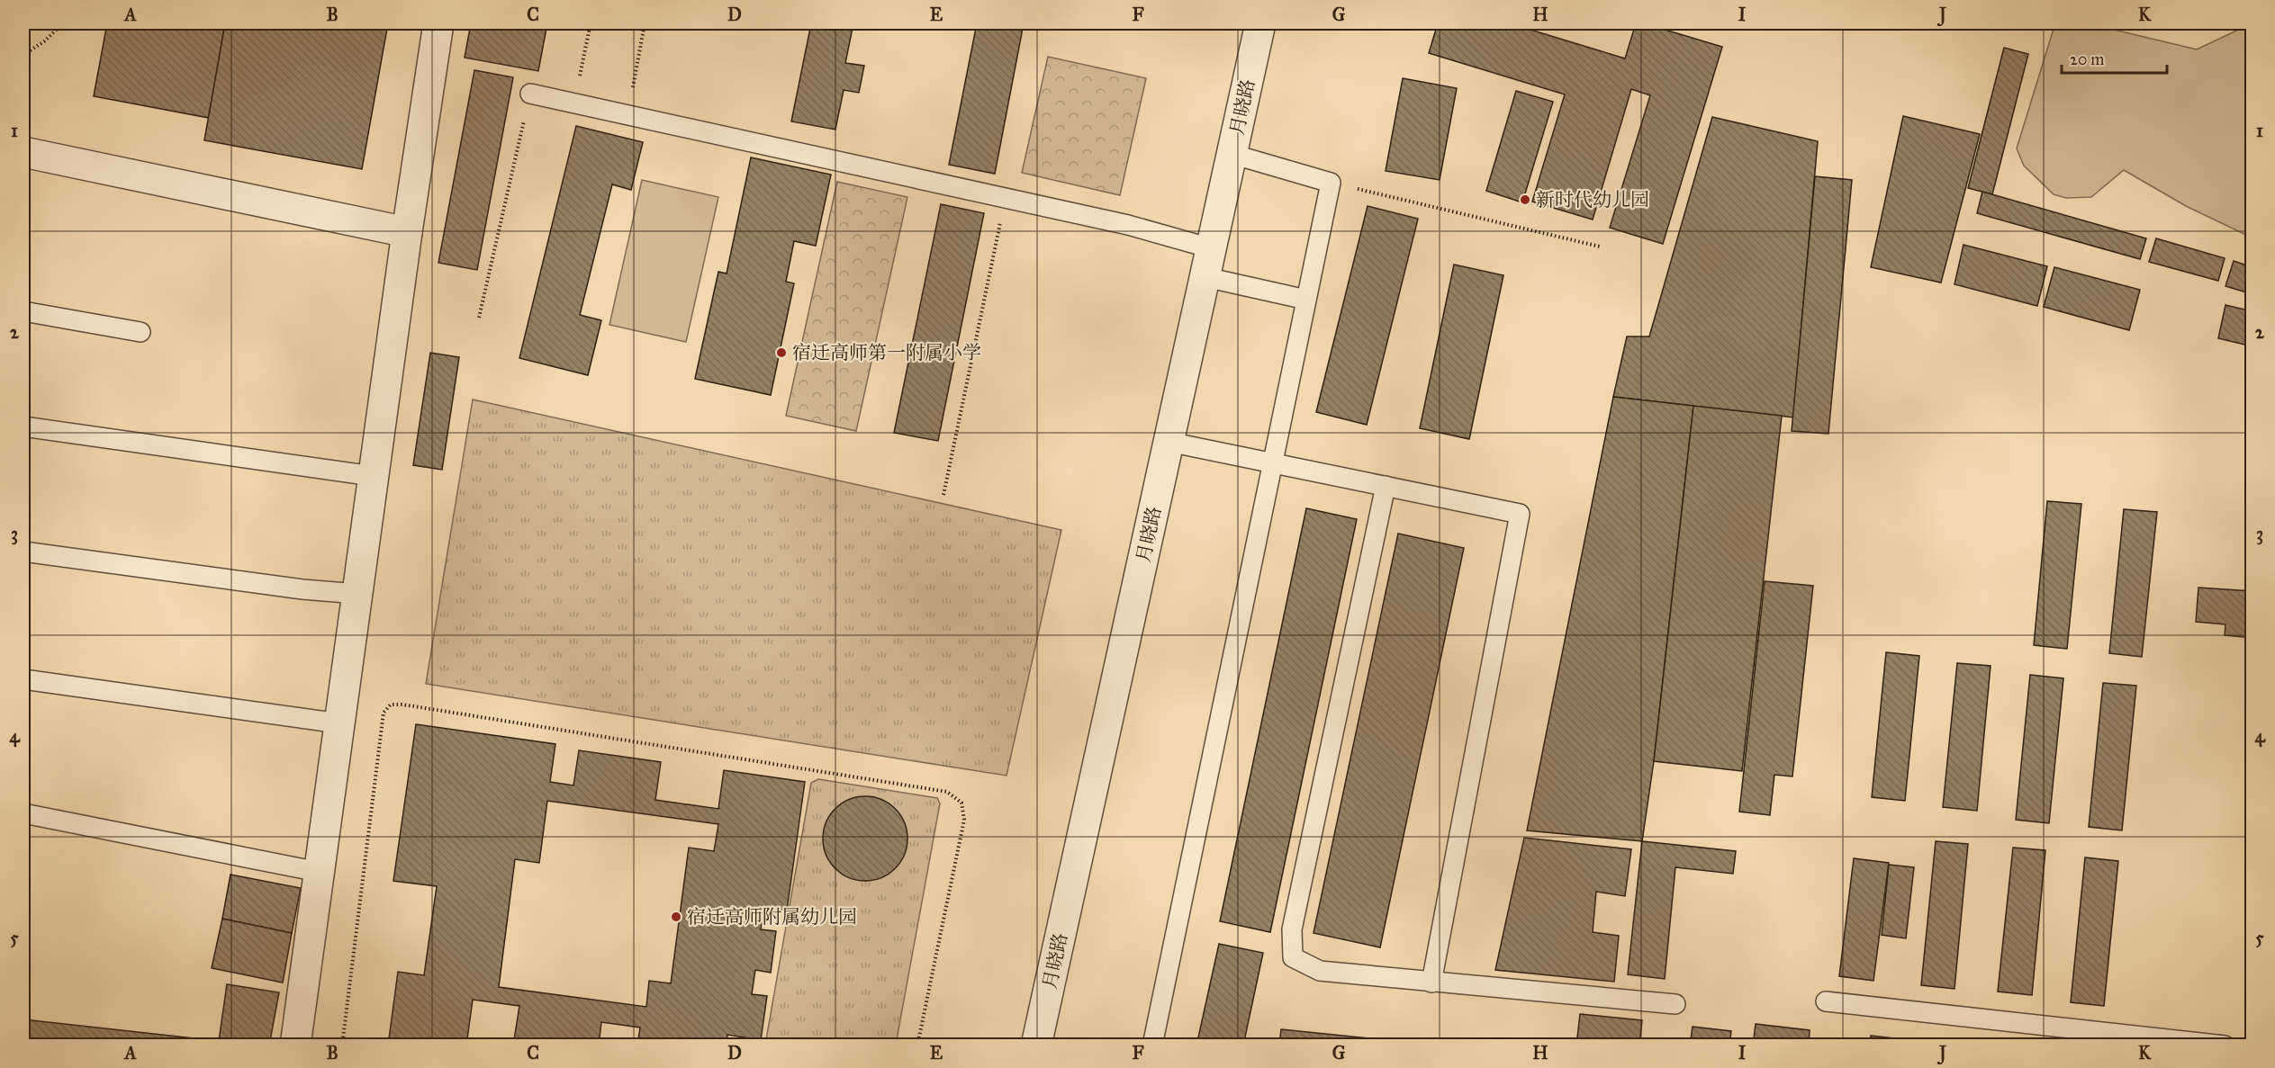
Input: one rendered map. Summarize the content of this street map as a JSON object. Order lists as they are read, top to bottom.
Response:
{
  "streets": {
    "street": ["月晓路"]
  },
  "places": ["新时代幼儿园", "宿迁高师第一附属小学", "宿迁高师附属幼儿园"],
  "scale_bar": "20 m",
  "grid": {
    "columns": [
      "A",
      "B",
      "C",
      "D",
      "E",
      "F",
      "G",
      "H",
      "I",
      "J",
      "K"
    ],
    "rows": [
      "1",
      "2",
      "3",
      "4",
      "5"
    ]
  }
}
